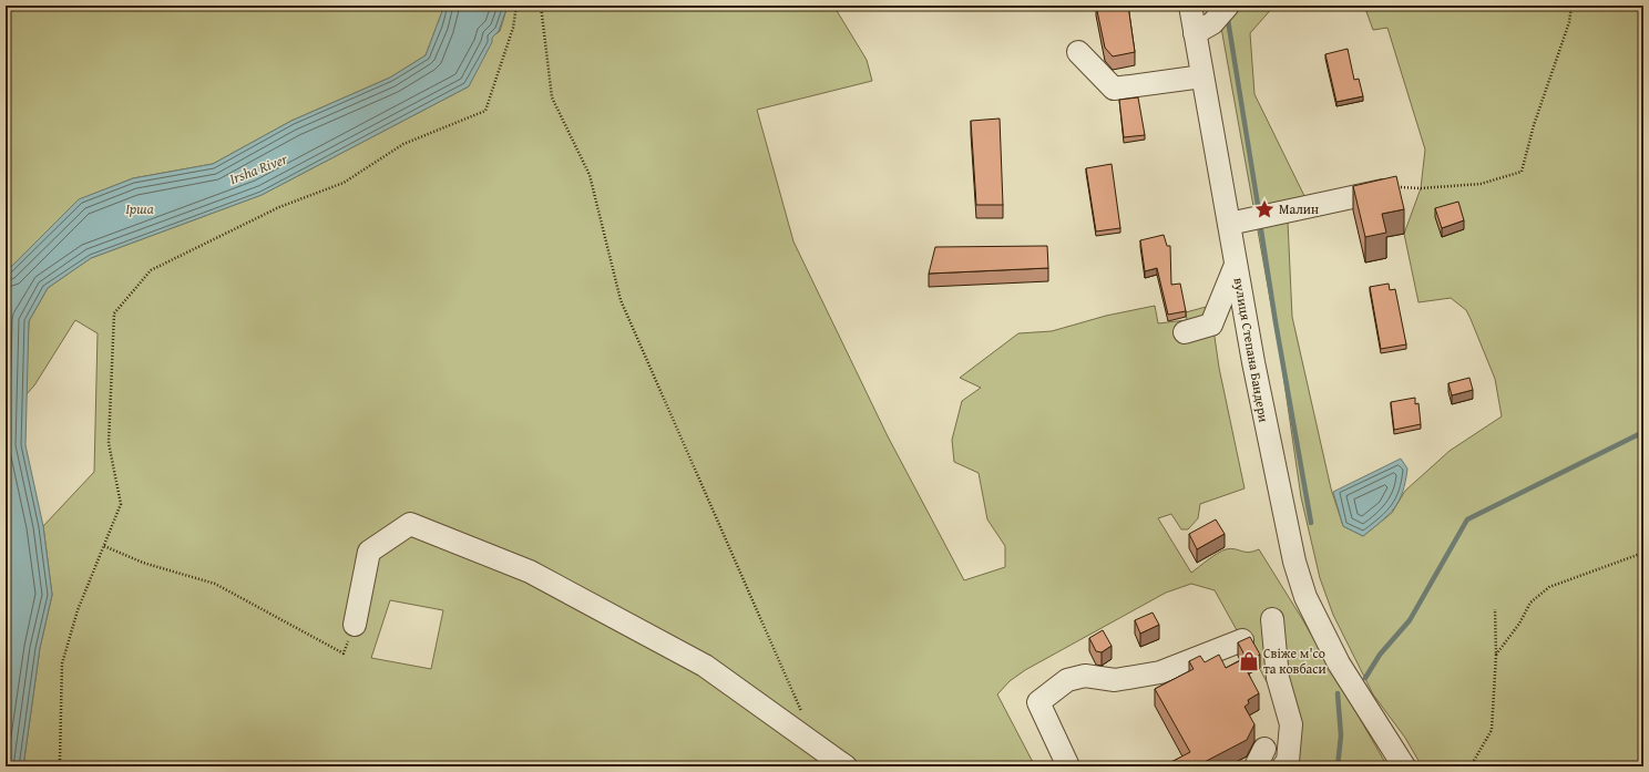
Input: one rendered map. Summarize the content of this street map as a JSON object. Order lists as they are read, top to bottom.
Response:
{
  "streets": {
    "street": ["вулиця Степана Бандери"]
  },
  "water": ["Irsha River", "Ірша"],
  "places": {
    "place": ["Малин"],
    "shop": ["Свіже м'со та ковбаси"]
  }
}
